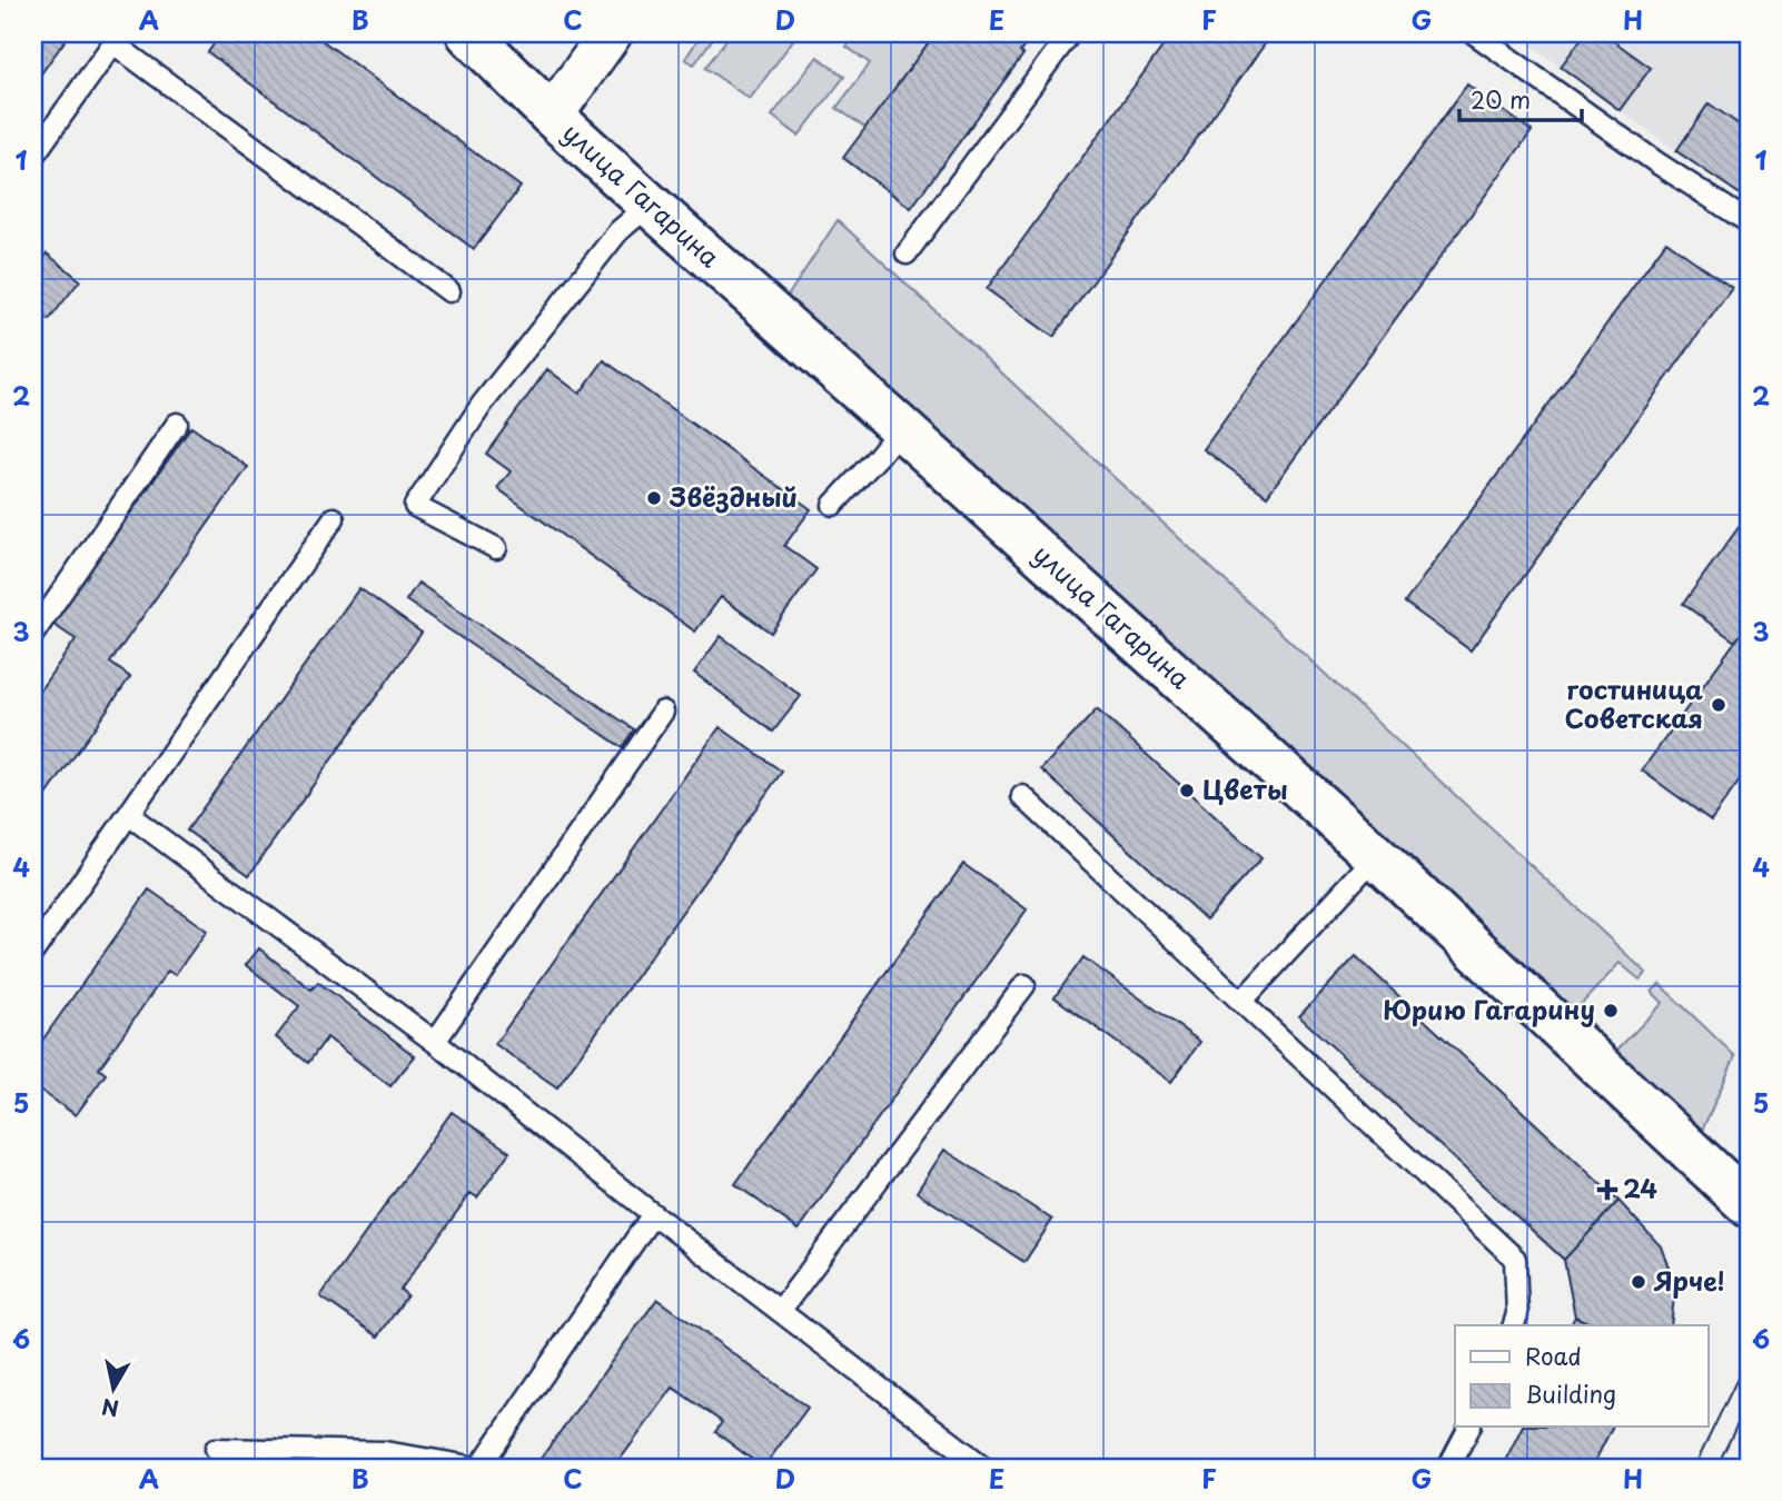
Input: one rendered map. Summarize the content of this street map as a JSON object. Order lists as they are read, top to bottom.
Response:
{
  "streets": {
    "street": ["улица Гагарина"]
  },
  "places": {
    "other": [
      "Звёздный",
      "гостиница Советская",
      "Цветы",
      "Юрию Гагарину",
      "Ярче!"
    ],
    "health": ["24"]
  },
  "legend": ["Road", "Building"],
  "scale_bar": "20 m",
  "north": "bottom",
  "grid": {
    "columns": [
      "A",
      "B",
      "C",
      "D",
      "E",
      "F",
      "G",
      "H"
    ],
    "rows": [
      "1",
      "2",
      "3",
      "4",
      "5",
      "6"
    ]
  }
}
